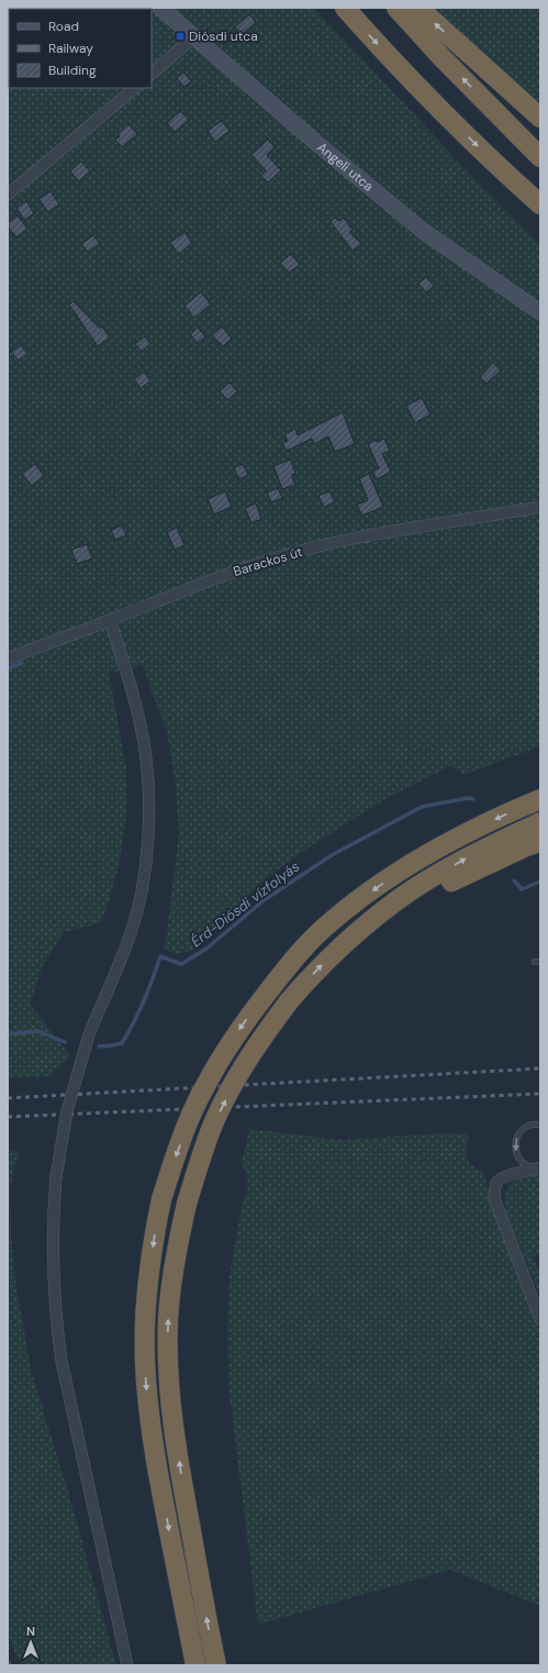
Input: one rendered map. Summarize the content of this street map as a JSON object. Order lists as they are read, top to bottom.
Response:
{
  "streets": {
    "street": ["Angeli utca", "Barackos út"]
  },
  "water": ["Érd-Diósdi vízfolyás"],
  "places": {
    "transit": ["Diósdi utca"]
  },
  "legend": ["Road", "Railway", "Building"],
  "north": "top"
}
